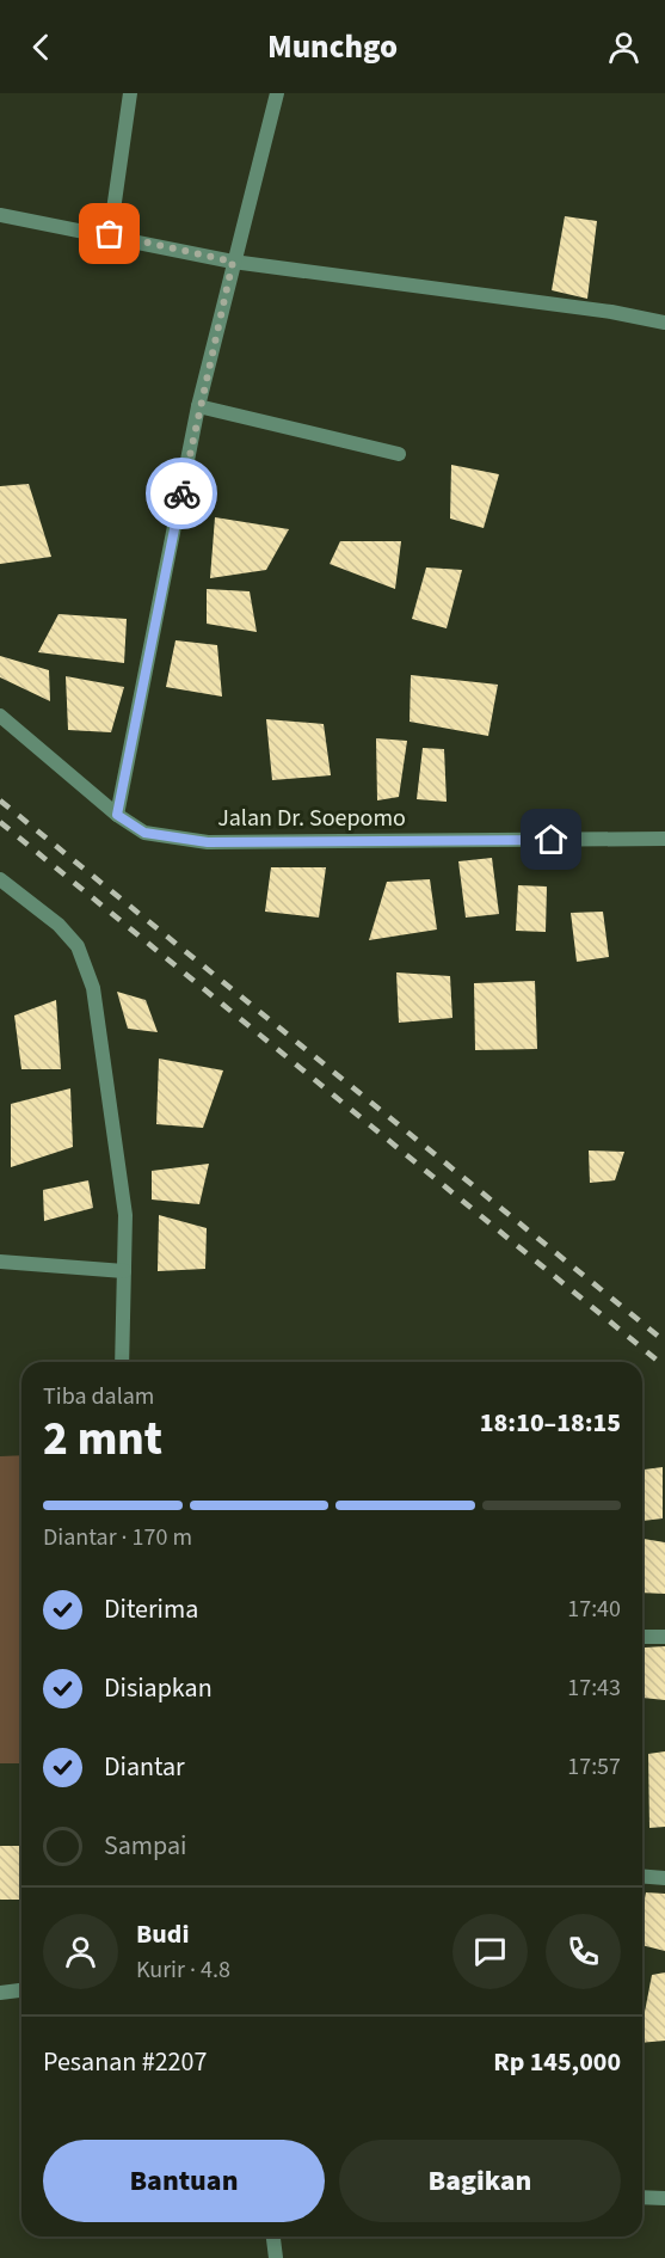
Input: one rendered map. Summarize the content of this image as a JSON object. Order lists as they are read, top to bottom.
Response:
{
  "streets": {
    "street": ["Jalan Dr. Soepomo"]
  },
  "page": {
    "header": "Munchgo",
    "heading": ["2 mnt", "Tiba dalam", "18:10–18:15"],
    "panel": [
      "Budi",
      "Kurir · 4.8",
      "Pesanan #2207",
      "Rp 145,000"
    ],
    "bar": "Diantar · 170 m",
    "list": [
      ["Diterima", "17:40"],
      ["Disiapkan", "17:43"],
      ["Diantar", "17:57"],
      "Sampai"
    ],
    "buttons": ["Bantuan", "Bagikan"]
  }
}
